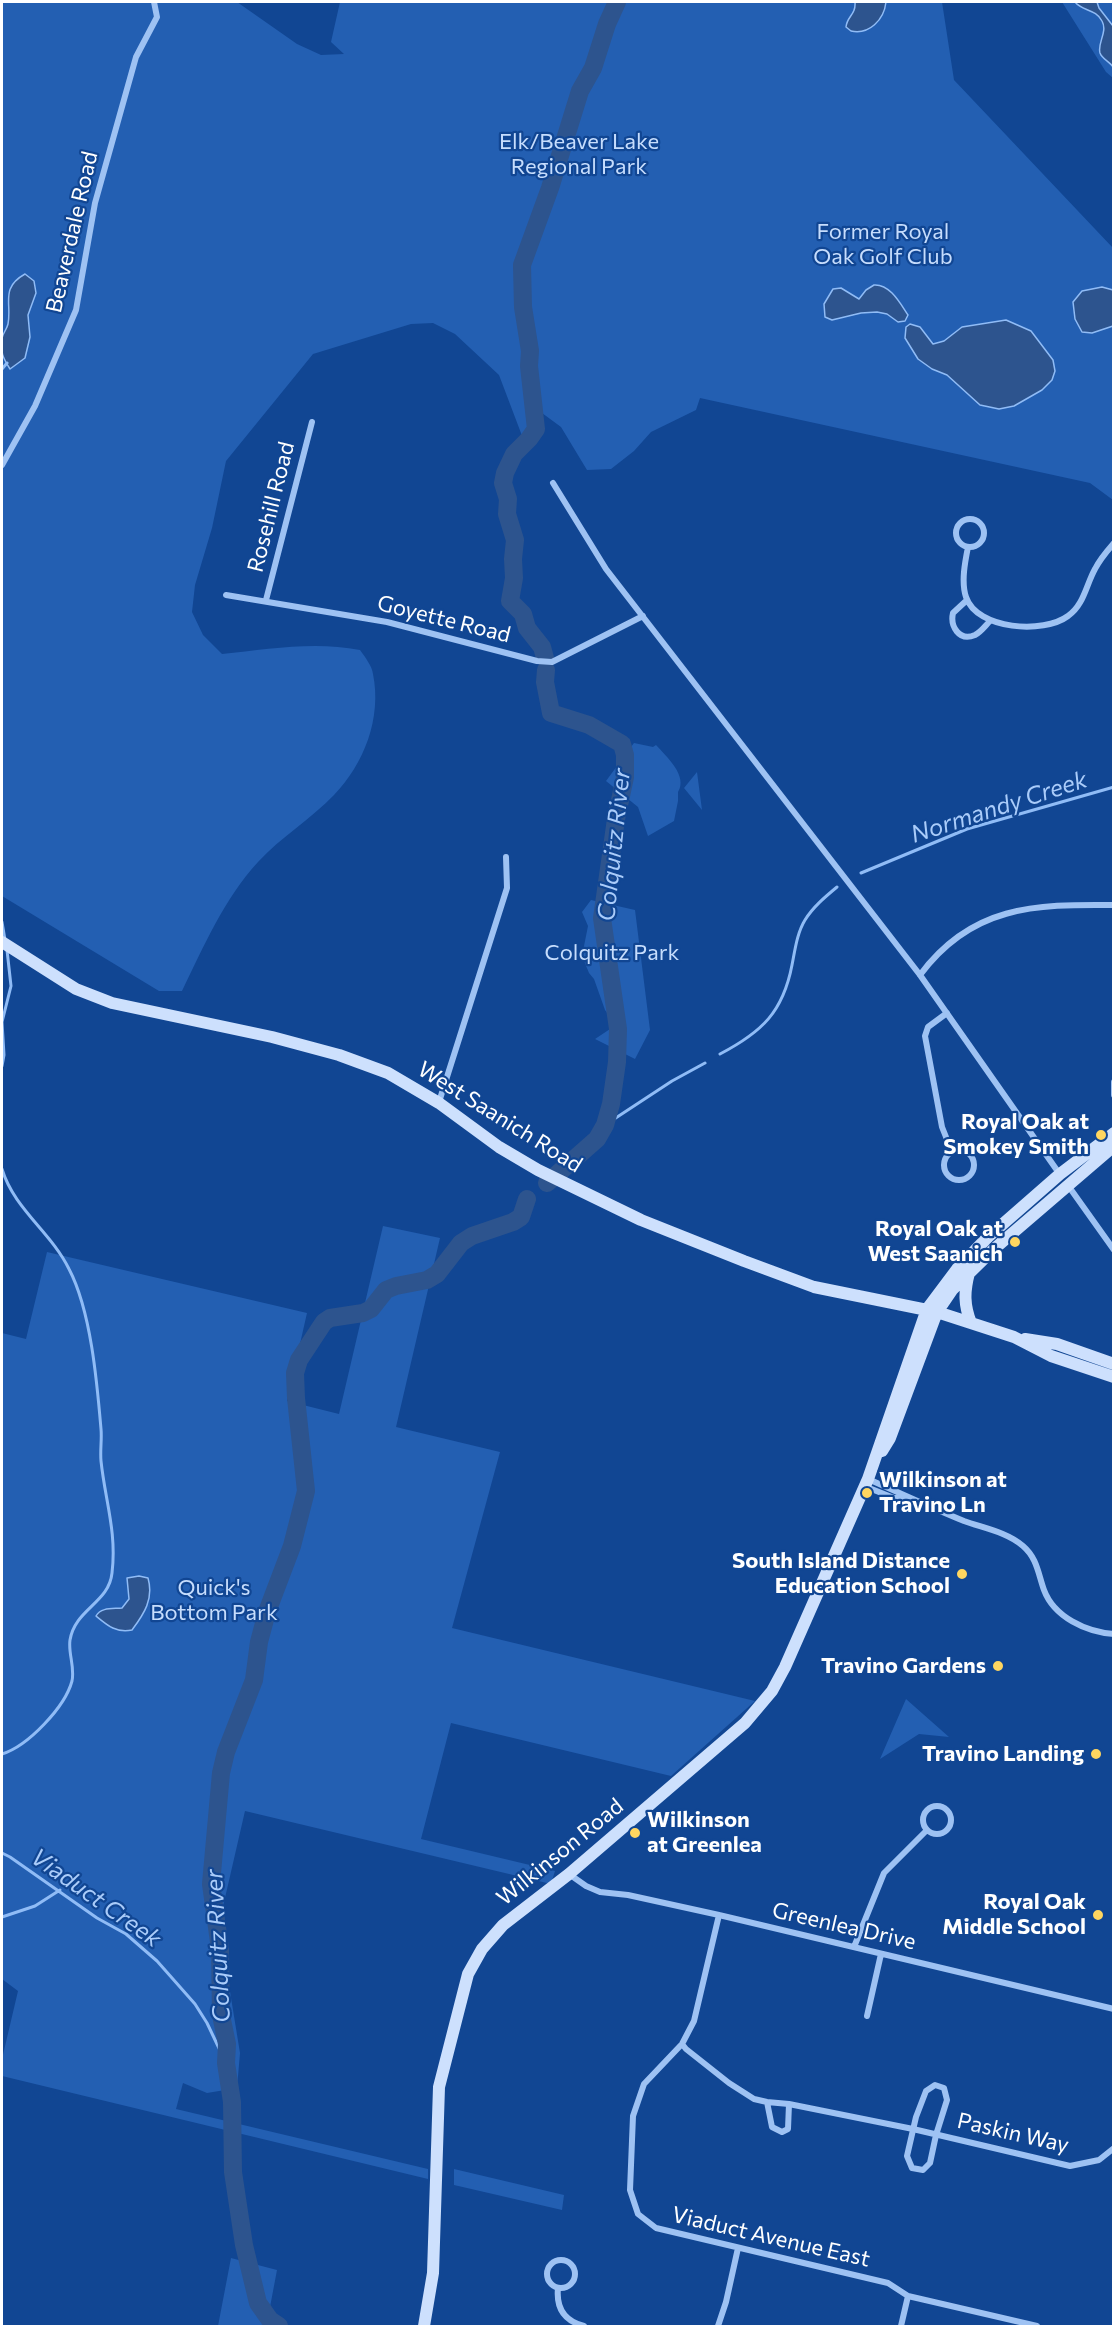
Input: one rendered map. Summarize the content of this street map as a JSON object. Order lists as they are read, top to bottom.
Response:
{
  "streets": {
    "main road": ["West Saanich Road", "Wilkinson Road"],
    "street": [
      "Beaverdale Road",
      "Rosehill Road",
      "Goyette Road",
      "Greenlea Drive",
      "Paskin Way",
      "Viaduct Avenue East"
    ]
  },
  "crossings": [
    ["Rosehill Road", "Goyette Road"],
    ["West Saanich Road", "Wilkinson Road"],
    ["Wilkinson Road", "Greenlea Drive"],
    ["Greenlea Drive", "Viaduct Avenue East"],
    ["Paskin Way", "Viaduct Avenue East"]
  ],
  "water": ["Normandy Creek", "Colquitz River", "Viaduct Creek"],
  "parks": [
    "Elk/Beaver Lake Regional Park",
    "Former Royal Oak Golf Club",
    "Colquitz Park",
    "Quick's Bottom Park"
  ],
  "places": [
    "Royal Oak at Smokey Smith",
    "Royal Oak at West Saanich",
    "Wilkinson at Travino Ln",
    "South Island Distance Education School",
    "Travino Gardens",
    "Travino Landing",
    "Wilkinson at Greenlea",
    "Royal Oak Middle School"
  ]
}
